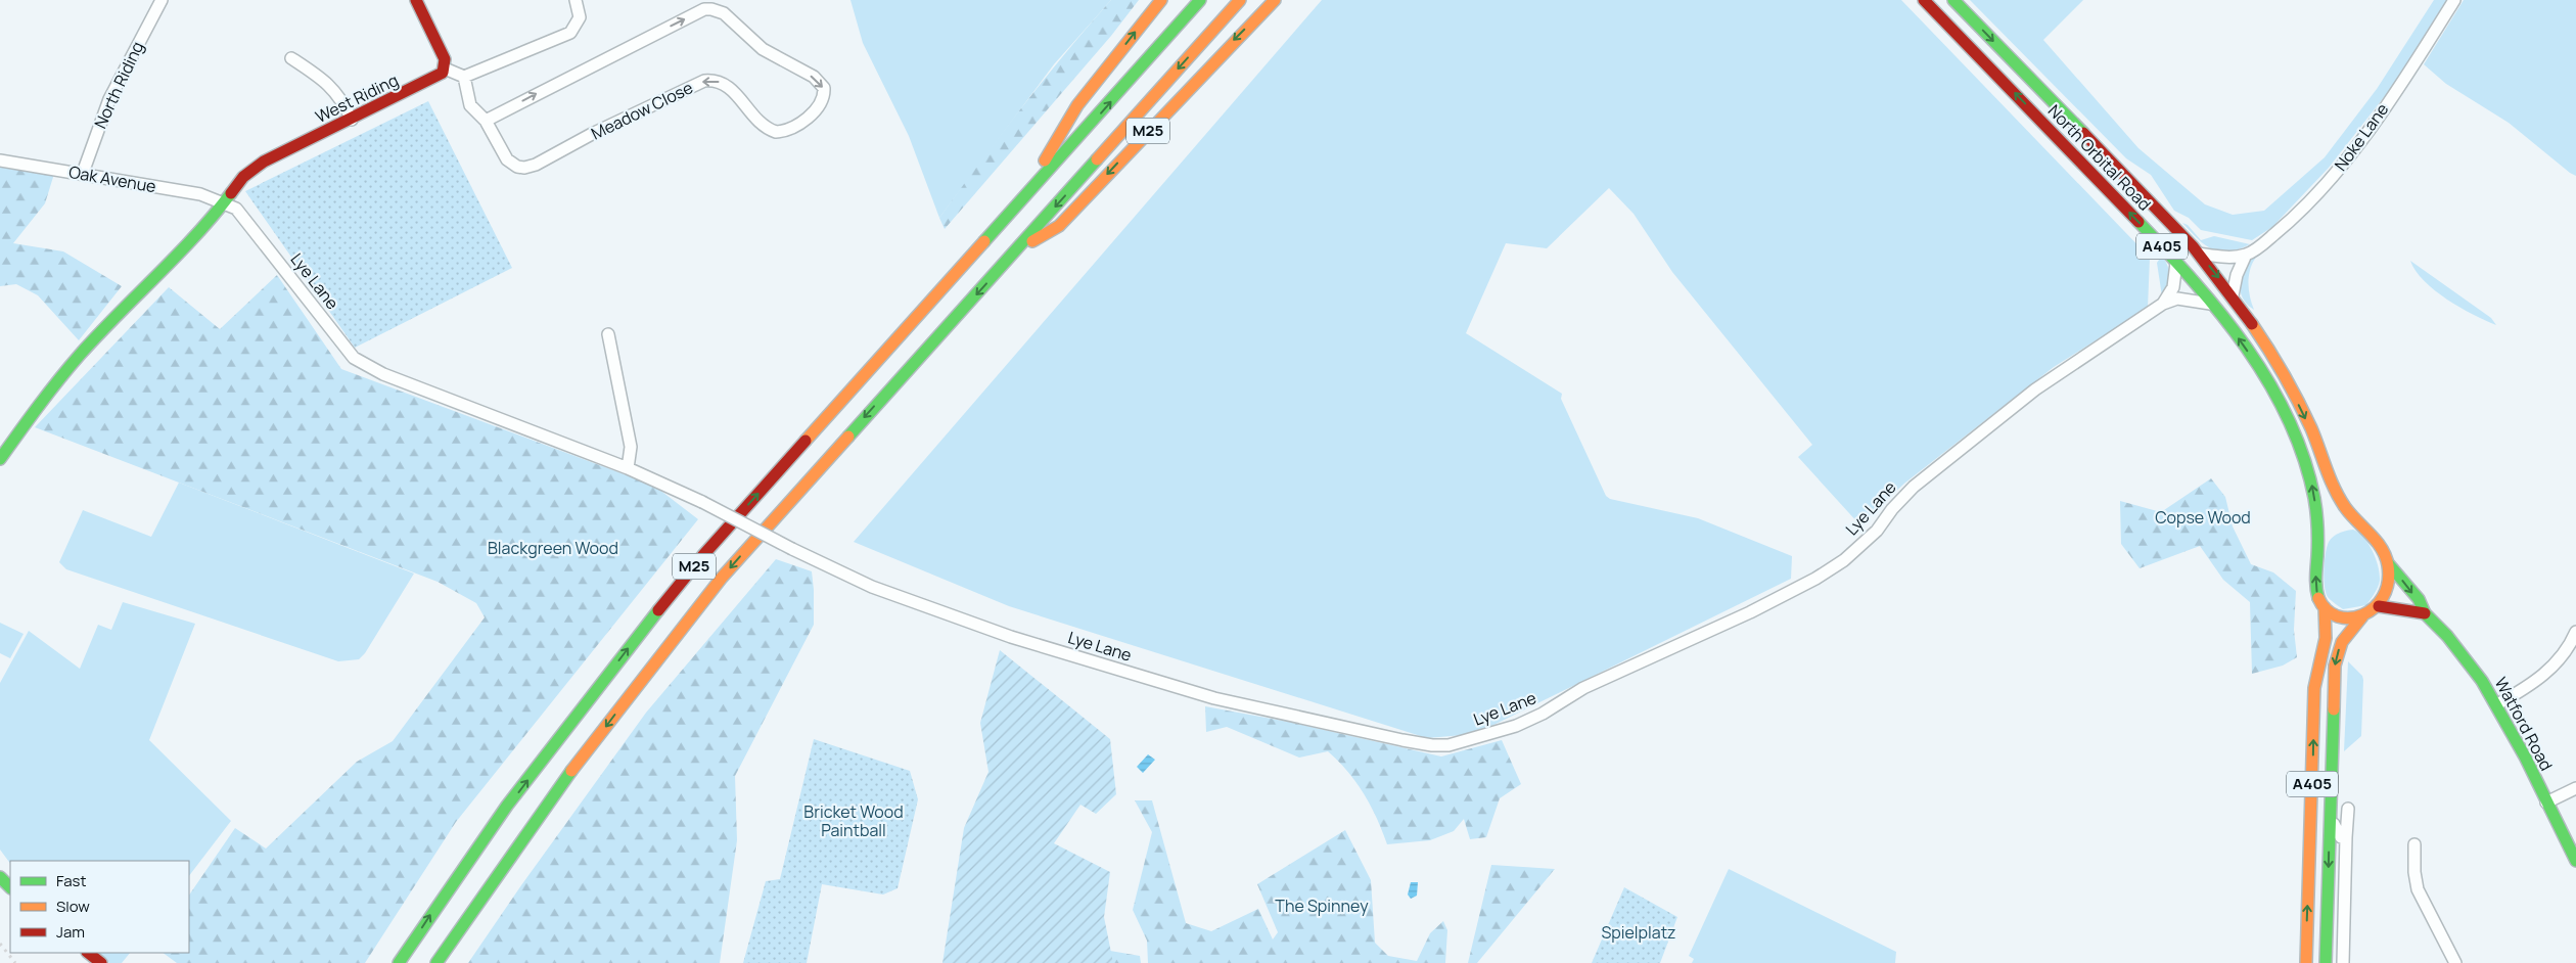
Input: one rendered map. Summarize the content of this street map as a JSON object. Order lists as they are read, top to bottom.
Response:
{
  "streets": {
    "main road": [
      "West Riding",
      "M25",
      "North Orbital Road",
      "A405",
      "Watford Road"
    ],
    "street": [
      "North Riding",
      "Meadow Close",
      "Noke Lane",
      "Oak Avenue",
      "Lye Lane"
    ]
  },
  "crossings": [
    ["North Riding", "Oak Avenue"],
    ["West Riding", "Oak Avenue"],
    ["West Riding", "Lye Lane"],
    ["North Orbital Road", "A405"],
    ["North Orbital Road", "Lye Lane"],
    ["North Orbital Road", "Watford Road"],
    ["Oak Avenue", "Lye Lane"]
  ],
  "parks": [
    "Copse Wood",
    "Blackgreen Wood",
    "Bricket Wood Paintball",
    "The Spinney",
    "Spielplatz"
  ],
  "legend": ["Fast", "Slow", "Jam"]
}
